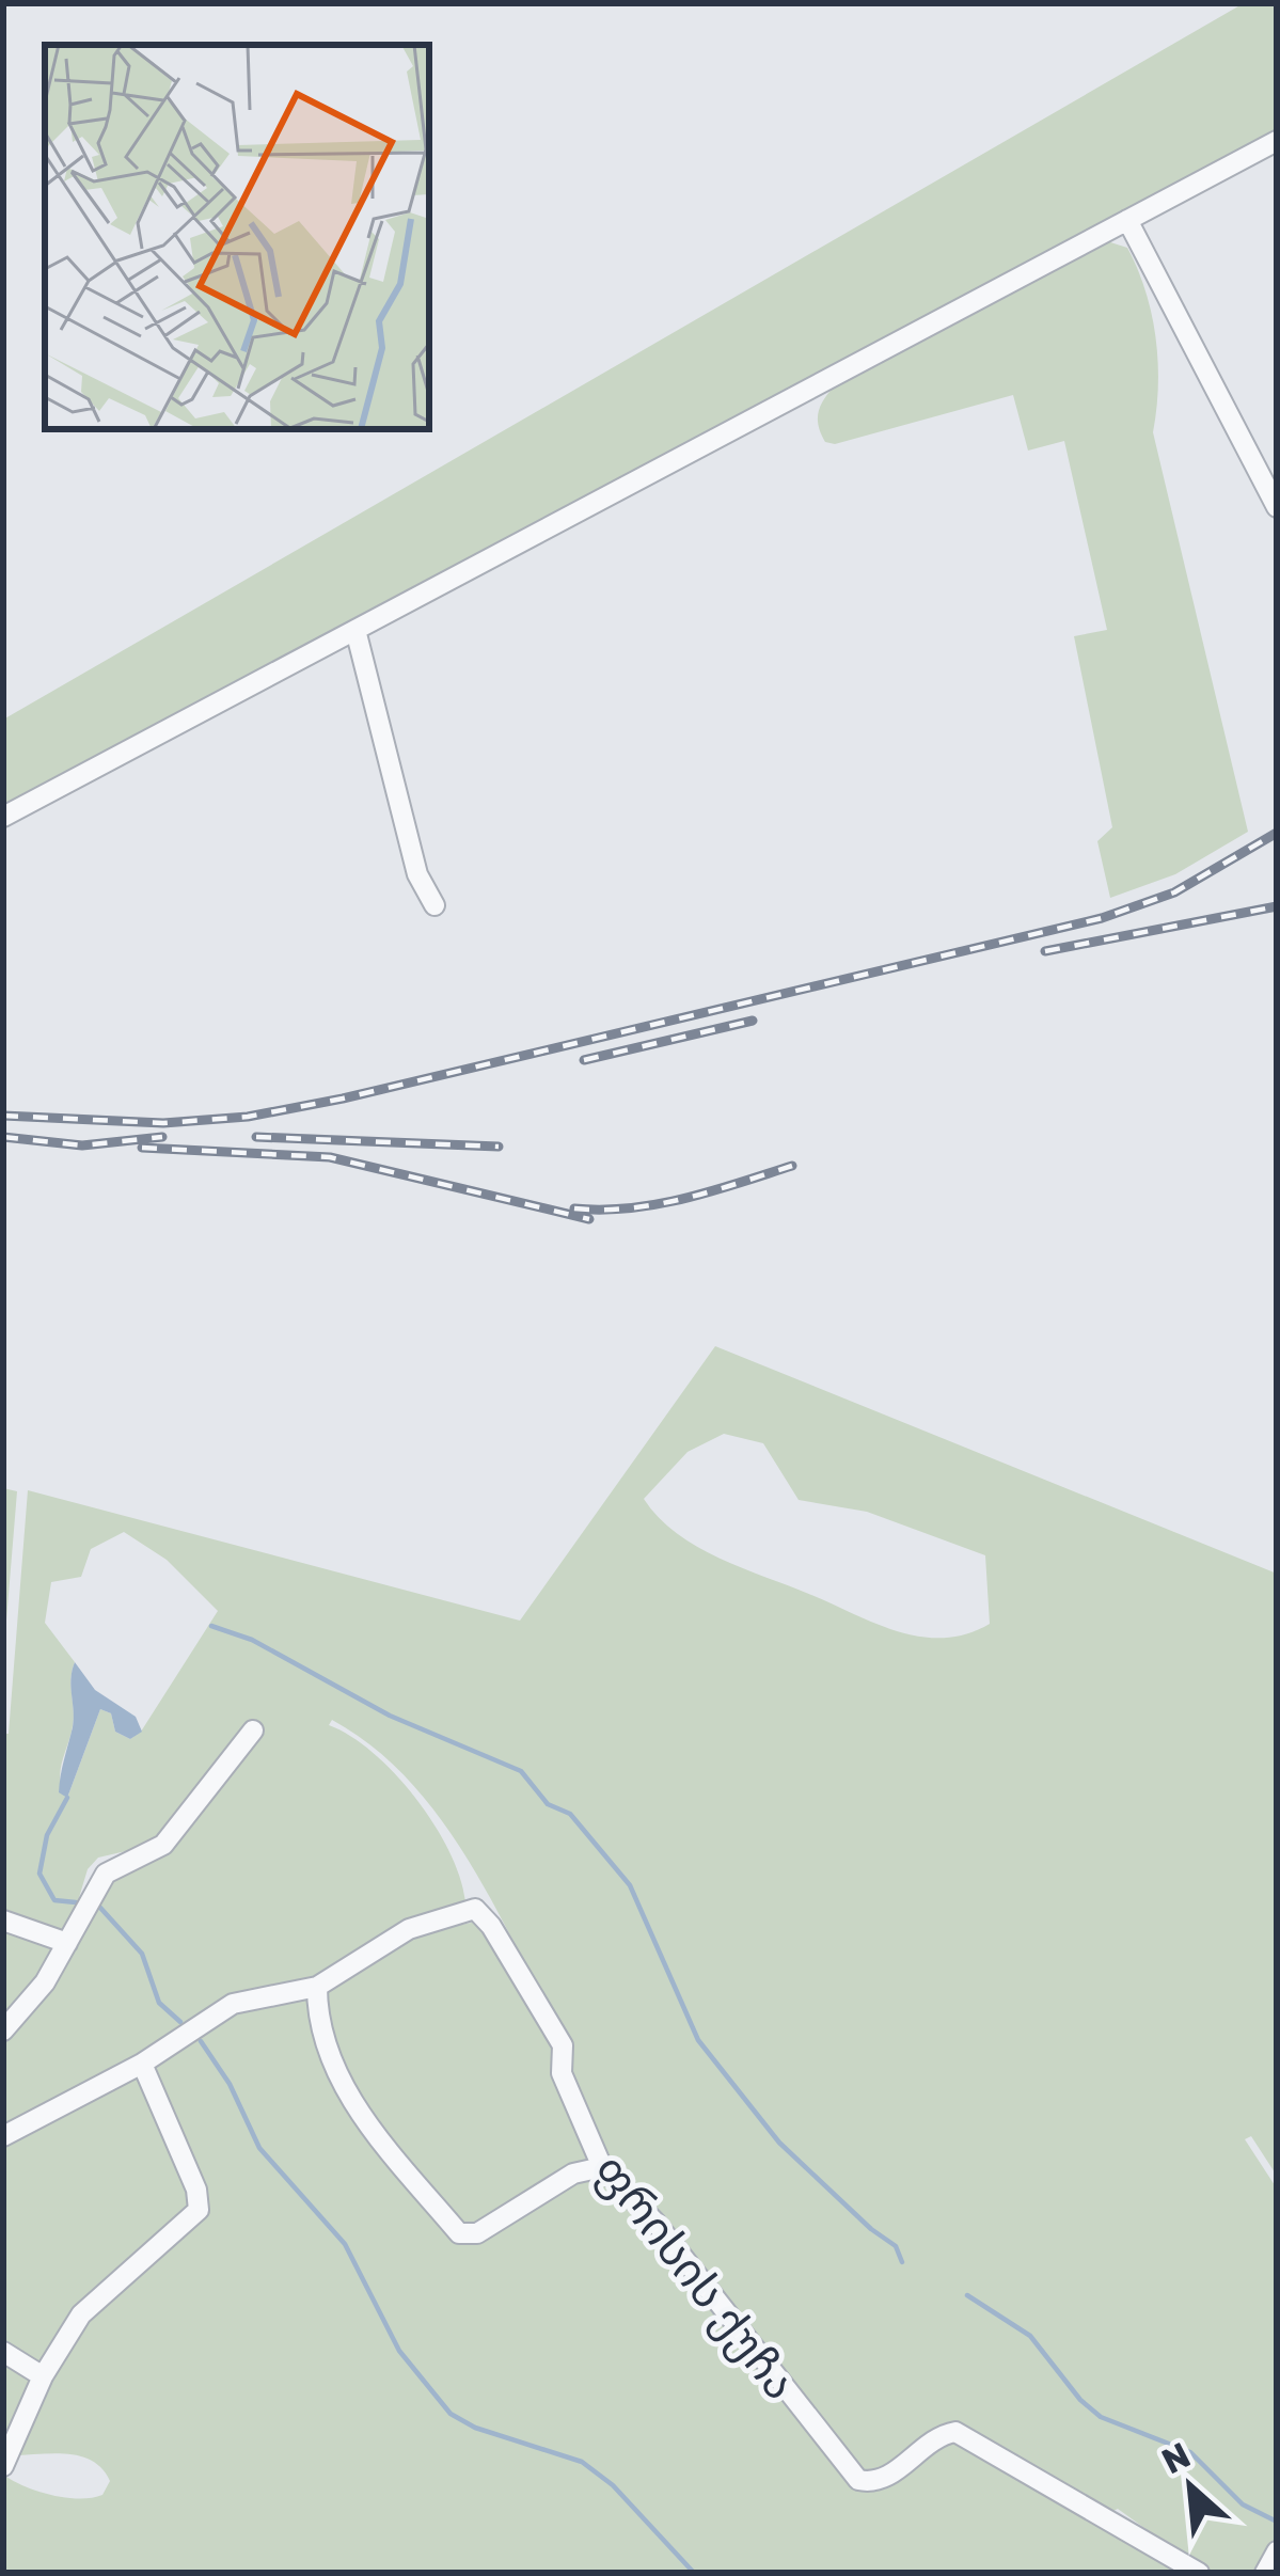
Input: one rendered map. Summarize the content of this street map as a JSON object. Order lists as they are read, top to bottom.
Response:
{
  "streets": {
    "street": ["ფრისის ქუჩა"]
  },
  "north": "top left"
}
